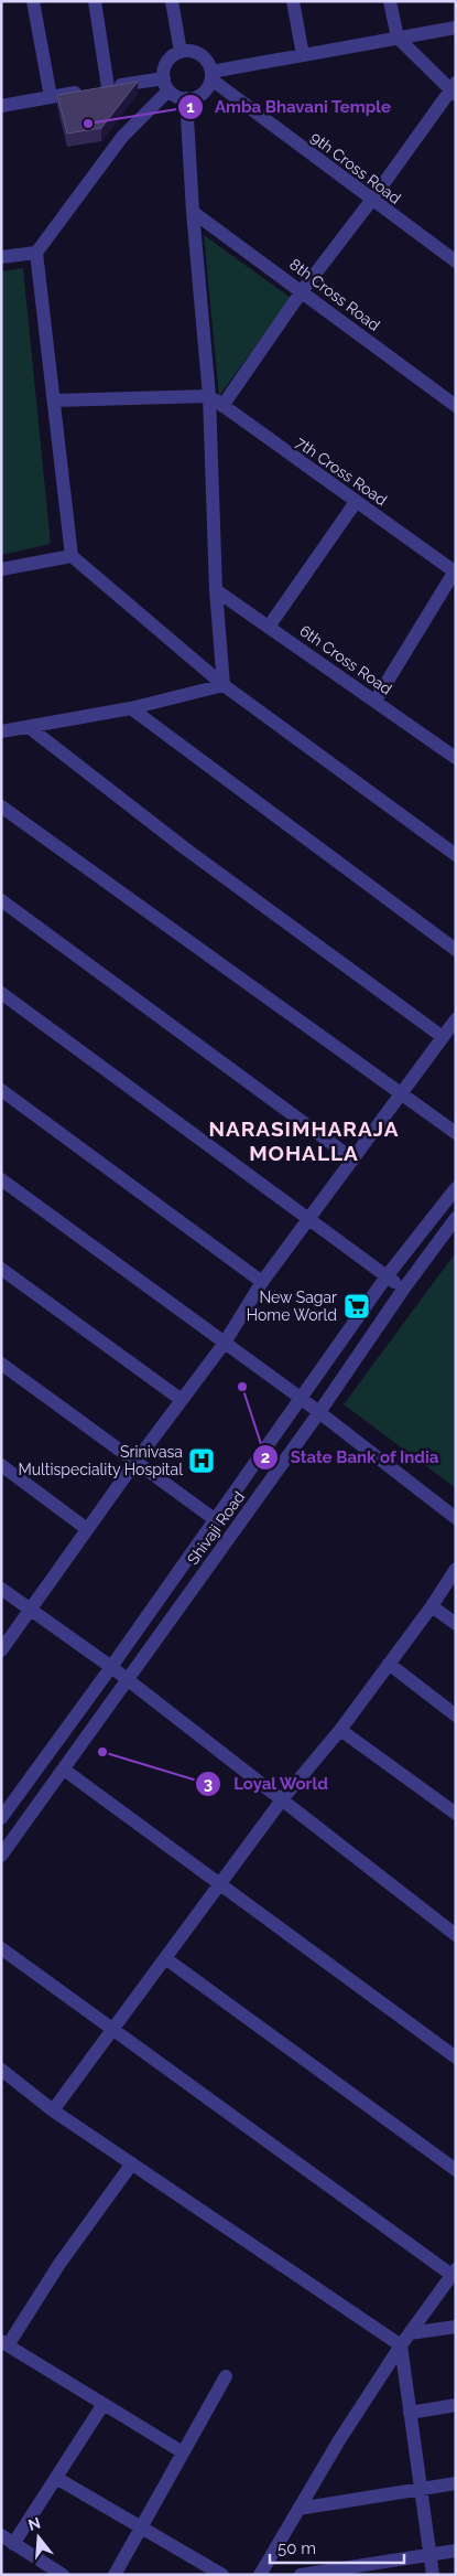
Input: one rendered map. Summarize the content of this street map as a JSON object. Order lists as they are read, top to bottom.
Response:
{
  "streets": {
    "street": [
      "9th Cross Road",
      "8th Cross Road",
      "7th Cross Road",
      "6th Cross Road",
      "Shivaji Road"
    ]
  },
  "districts": ["NARASIMHARAJA MOHALLA"],
  "places": {
    "other": ["Amba Bhavani Temple", "State Bank of India", "Loyal World"],
    "supermarket": ["New Sagar Home World"],
    "hospital": ["Srinivasa Multispeciality Hospital"]
  },
  "scale_bar": "50 m",
  "north": "top"
}
